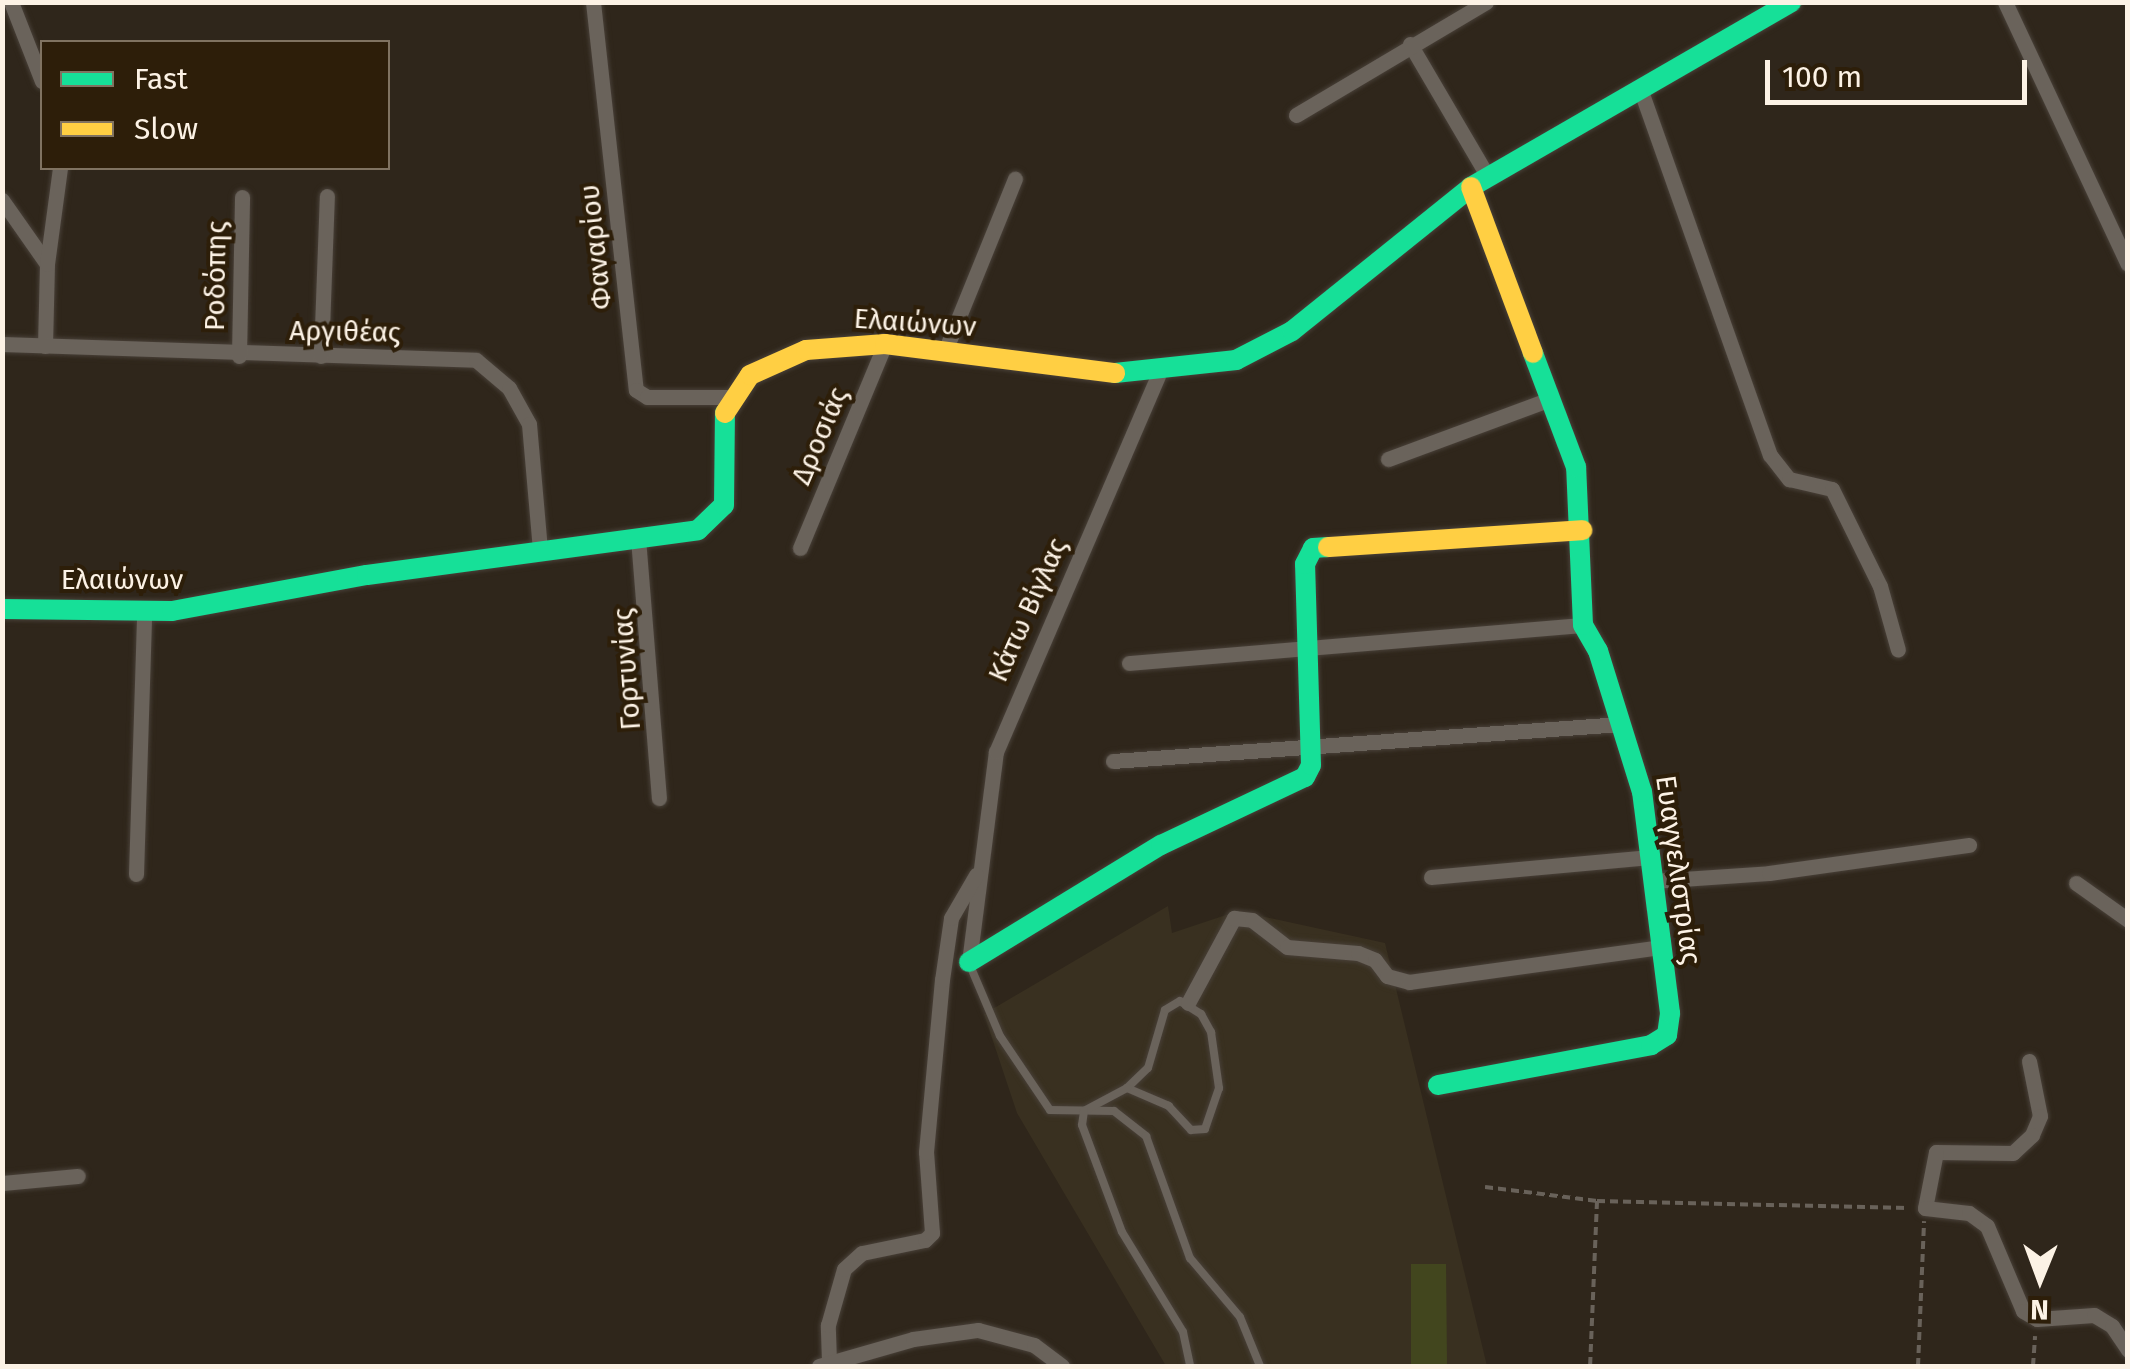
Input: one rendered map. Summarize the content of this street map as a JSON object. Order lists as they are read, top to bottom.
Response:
{
  "streets": {
    "main road": ["Ελαιώνων", "Ευαγγελιστρίας"],
    "street": [
      "Φαναρίου",
      "Ροδόπης",
      "Αργιθέας",
      "Δροσιάς",
      "Κάτω Βίγλας",
      "Γορτυνίας"
    ]
  },
  "crossings": [
    ["Φαναρίου", "Ελαιώνων"],
    ["Ροδόπης", "Αργιθέας"],
    ["Ελαιώνων", "Αργιθέας"],
    ["Ελαιώνων", "Δροσιάς"],
    ["Ελαιώνων", "Κάτω Βίγλας"],
    ["Ελαιώνων", "Γορτυνίας"]
  ],
  "legend": ["Fast", "Slow"],
  "scale_bar": "100 m",
  "north": "bottom"
}
